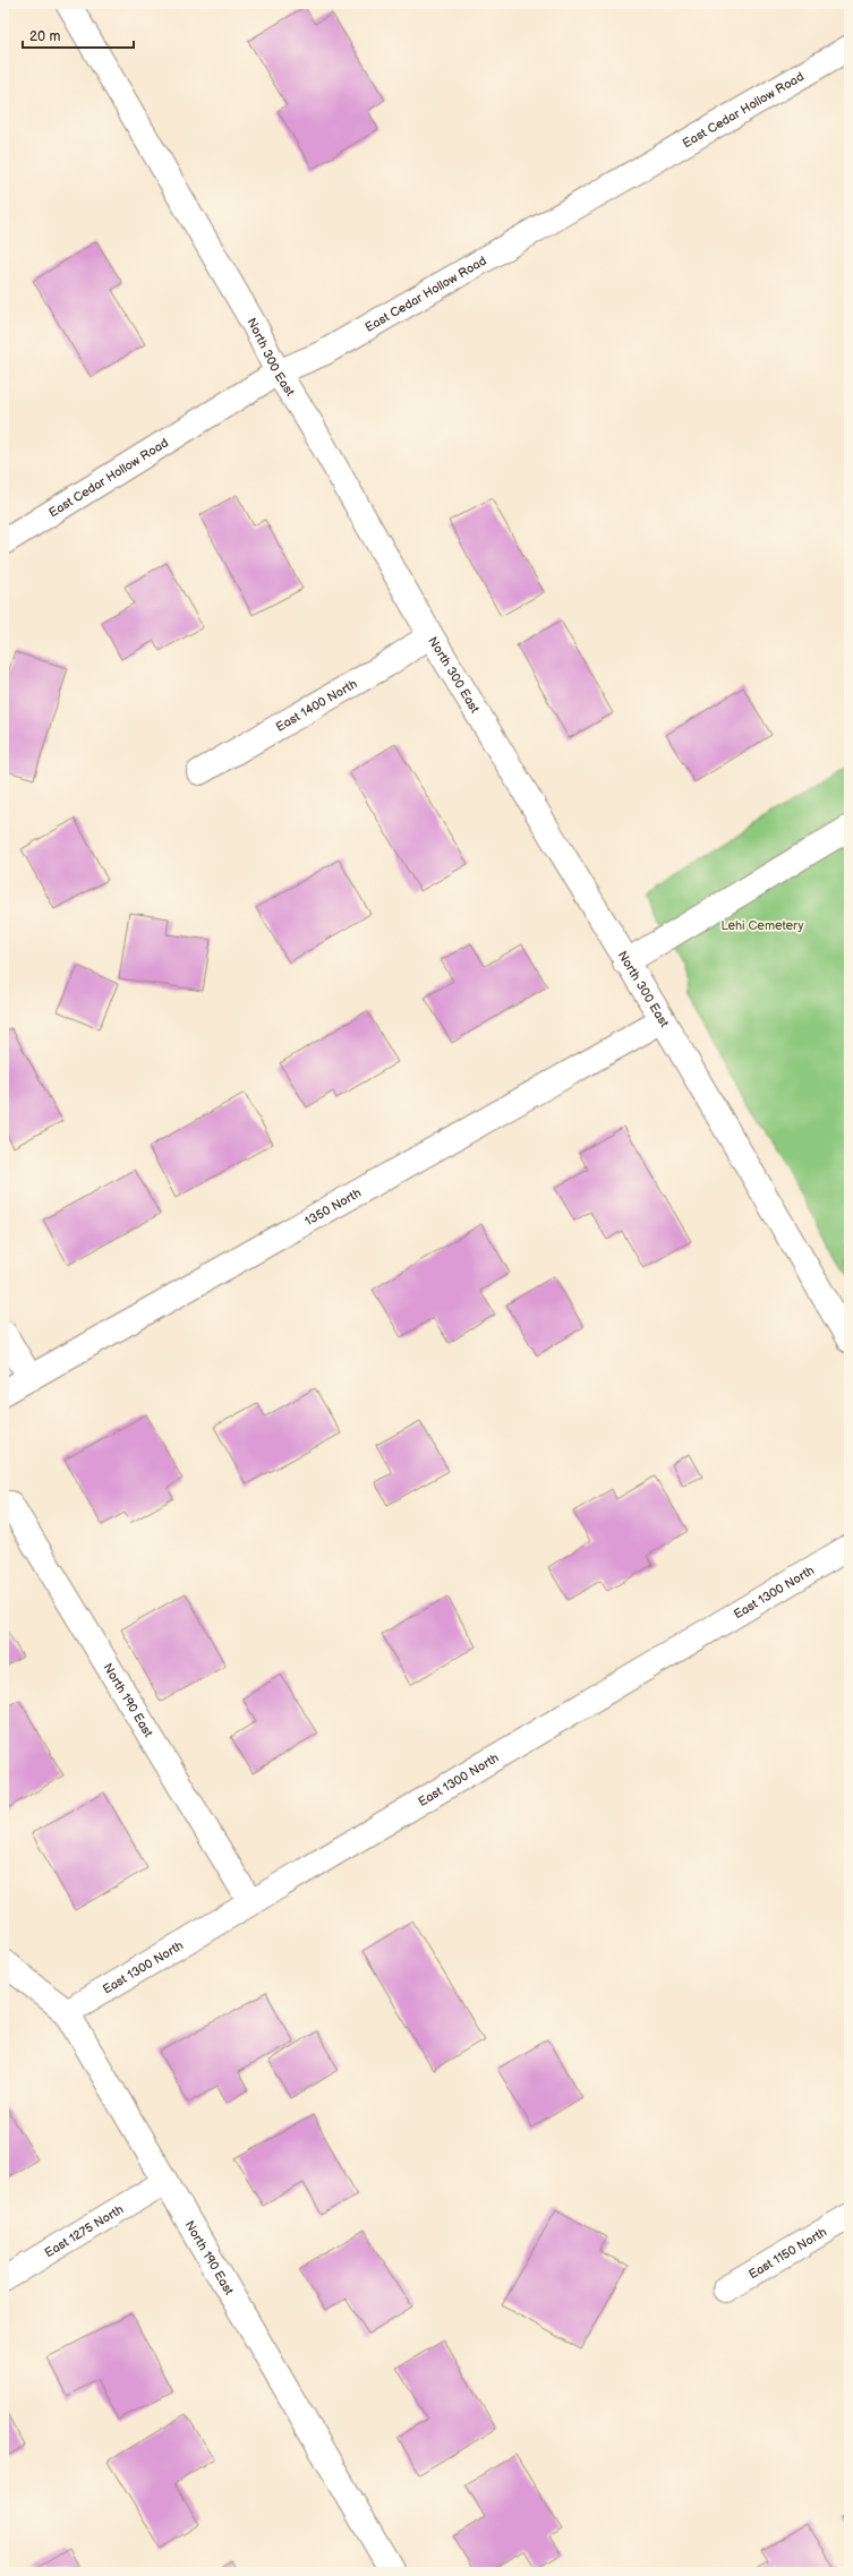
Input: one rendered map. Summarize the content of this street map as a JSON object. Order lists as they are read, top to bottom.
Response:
{
  "streets": {
    "street": [
      "East Cedar Hollow Road",
      "North 300 East",
      "East 1400 North",
      "1350 North",
      "East 1300 North",
      "North 190 East",
      "East 1275 North",
      "East 1150 North"
    ]
  },
  "crossings": [
    ["East Cedar Hollow Road", "North 300 East"],
    ["North 300 East", "East 1400 North"],
    ["North 300 East", "1350 North"],
    ["East 1300 North", "North 190 East"],
    ["North 190 East", "East 1275 North"]
  ],
  "parks": ["Lehi Cemetery"],
  "scale_bar": "20 m"
}
